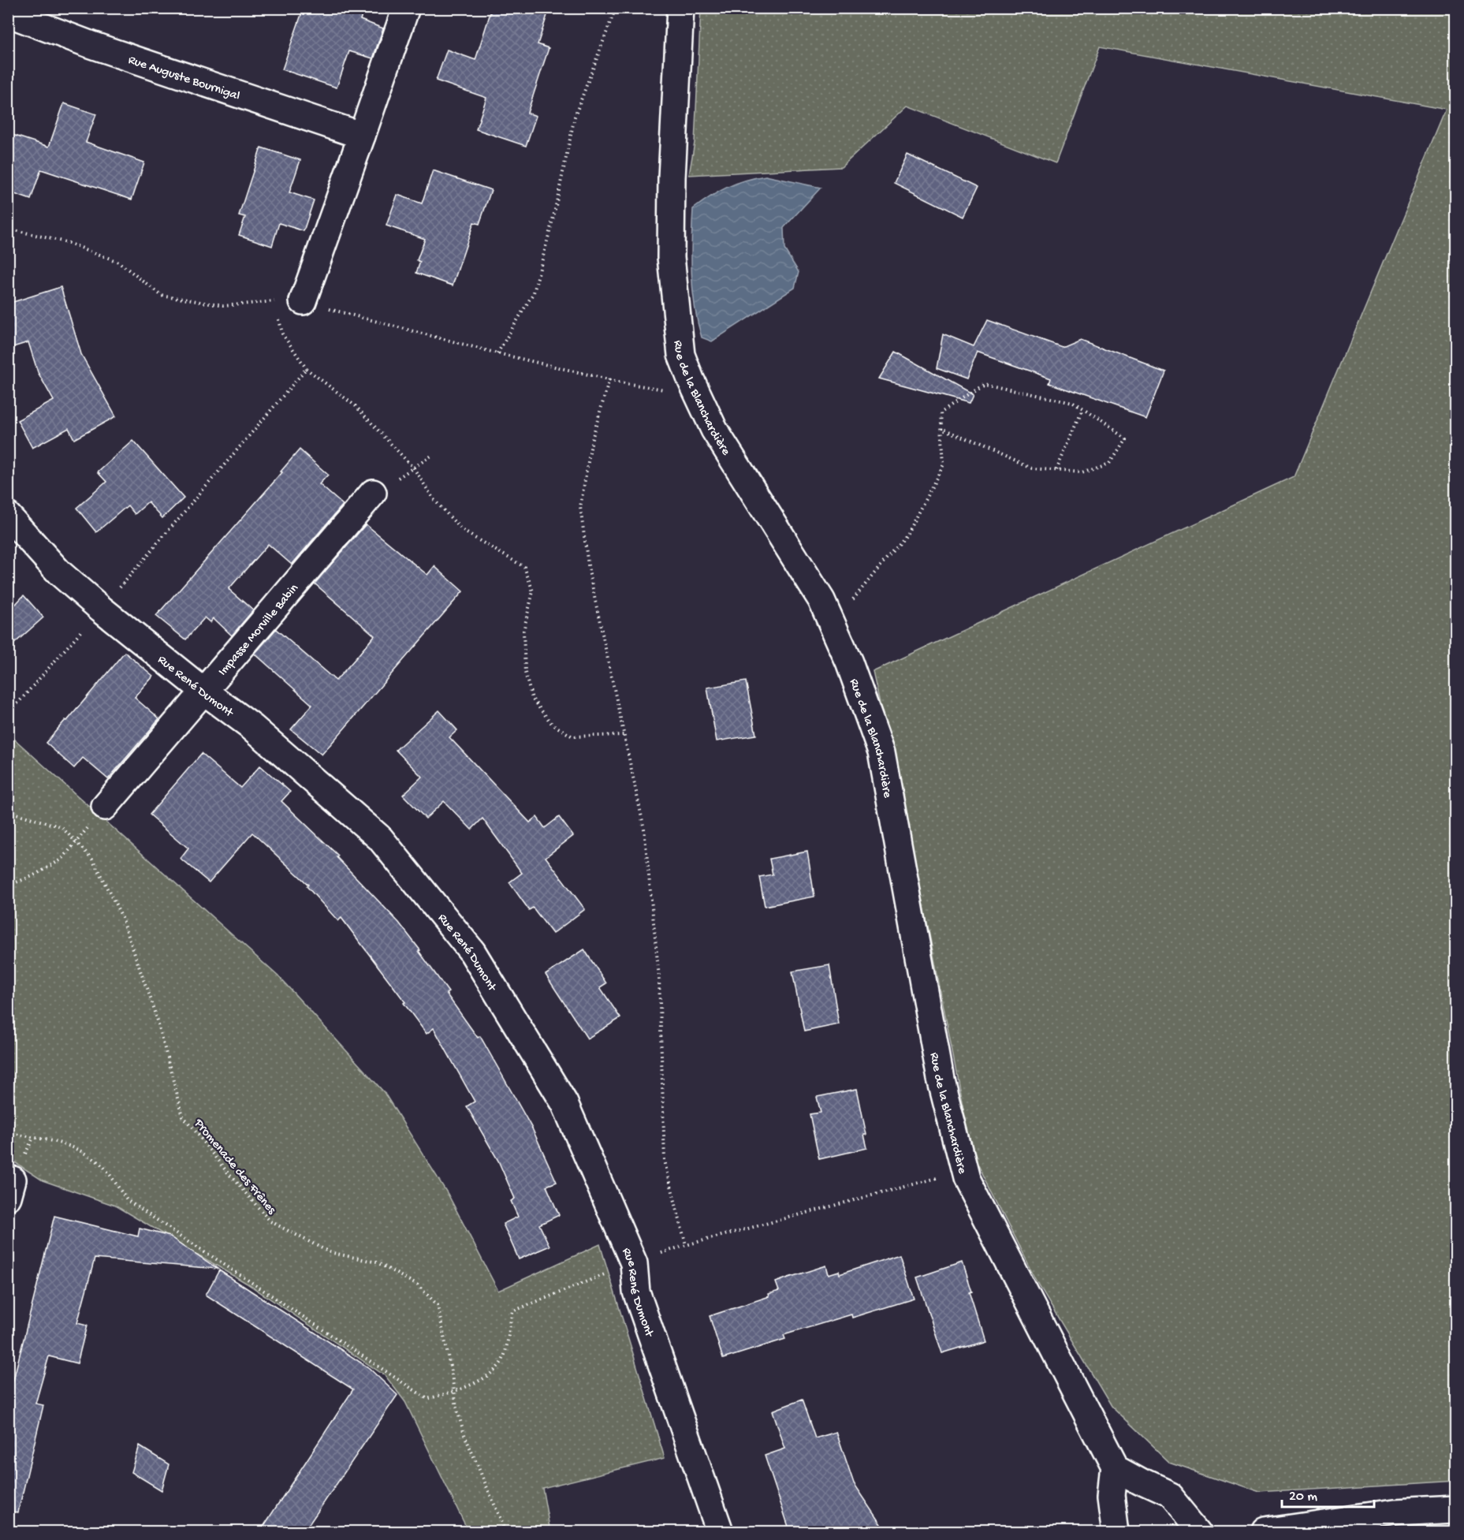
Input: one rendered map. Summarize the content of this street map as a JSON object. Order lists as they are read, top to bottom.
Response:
{
  "streets": {
    "street": [
      "Rue Auguste Bournigal",
      "Rue de la Blanchardière",
      "Impasse Morville Babin",
      "Rue René Dumont"
    ],
    "path": ["Promenade des Frênes"]
  },
  "crossings": [
    ["Impasse Morville Babin", "Rue René Dumont"]
  ],
  "scale_bar": "20 m"
}
